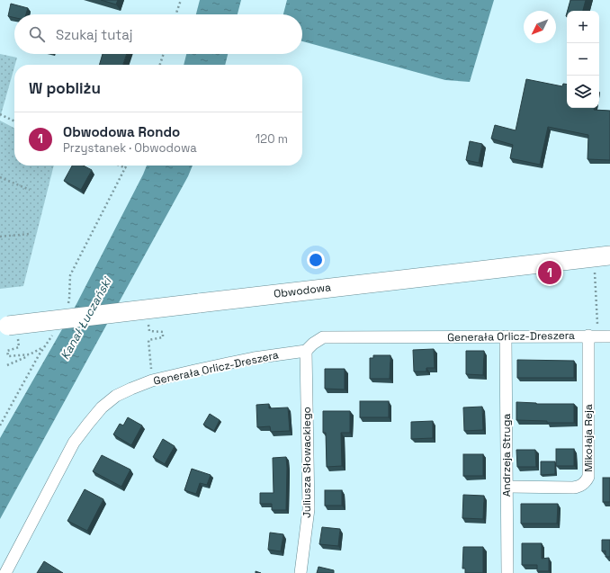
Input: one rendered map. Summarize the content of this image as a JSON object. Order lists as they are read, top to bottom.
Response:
{
  "streets": {
    "main road": ["Obwodowa"],
    "street": [
      "Generała Orlicz-Dreszera",
      "Mikołaja Reja",
      "Andrzeja Struga",
      "Juliusza Słowackiego"
    ]
  },
  "crossings": [
    ["Generała Orlicz-Dreszera", "Mikołaja Reja"],
    ["Generała Orlicz-Dreszera", "Andrzeja Struga"],
    ["Generała Orlicz-Dreszera", "Juliusza Słowackiego"],
    ["Mikołaja Reja", "Andrzeja Struga"]
  ],
  "water": ["Kanał Łuczański"],
  "north": "bottom left",
  "page": {
    "map_buttons": ["+", "−"],
    "search": "Szukaj tutaj",
    "heading": "W pobliżu",
    "list": [
      {
        "mark": "1",
        "name": "Obwodowa Rondo",
        "note": "Przystanek · Obwodowa",
        "value": "120 m"
      }
    ],
    "pins": "1"
  }
}
